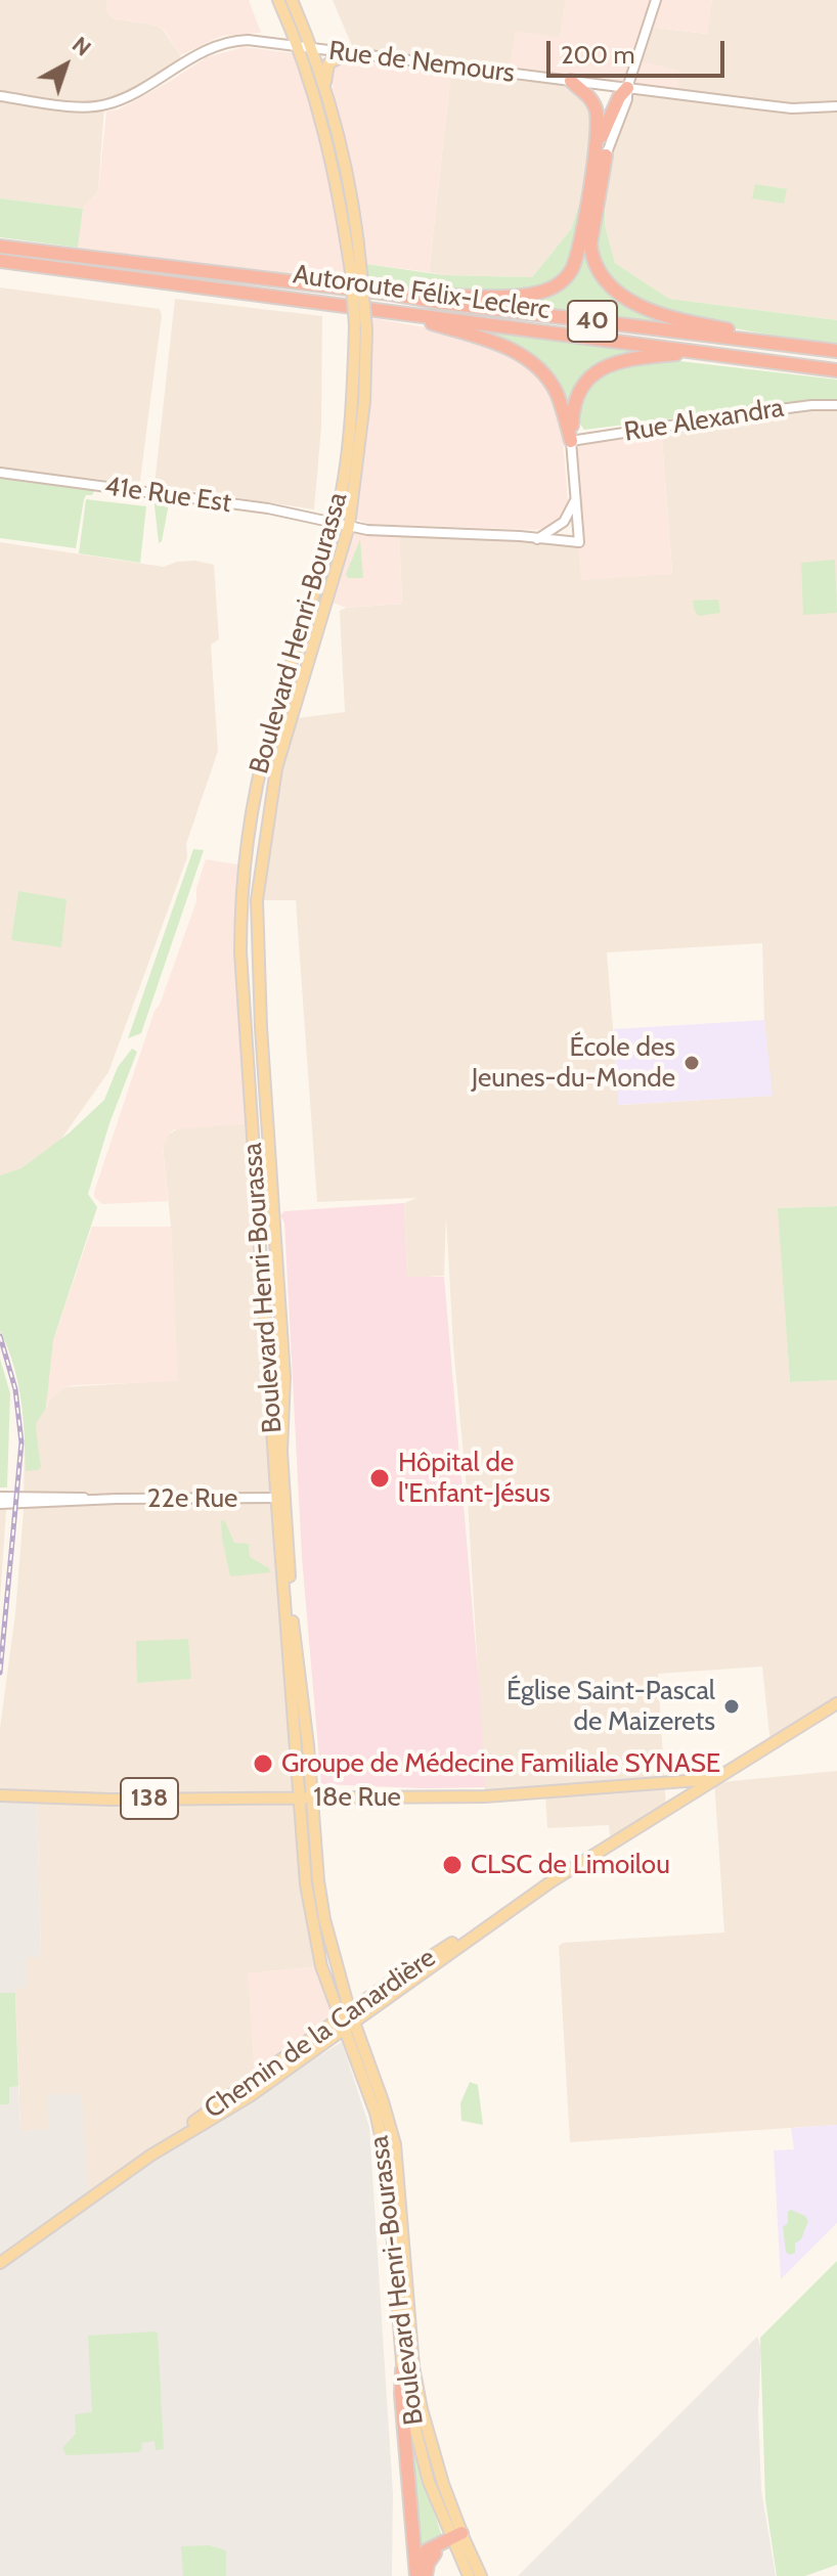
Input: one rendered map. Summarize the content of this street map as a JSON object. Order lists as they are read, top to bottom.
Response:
{
  "streets": {
    "highway": ["Autoroute Félix-Leclerc", "40"],
    "main road": [
      "Boulevard Henri-Bourassa",
      "18e Rue",
      "138",
      "Chemin de la Canardière"
    ],
    "street": [
      "Rue de Nemours",
      "Rue Alexandra",
      "41e Rue Est",
      "22e Rue"
    ]
  },
  "crossings": [
    ["Rue de Nemours", "Boulevard Henri-Bourassa"],
    ["41e Rue Est", "Boulevard Henri-Bourassa"],
    ["Boulevard Henri-Bourassa", "22e Rue"],
    ["Boulevard Henri-Bourassa", "18e Rue"],
    ["Boulevard Henri-Bourassa", "Chemin de la Canardière"],
    ["18e Rue", "Chemin de la Canardière"]
  ],
  "places": [
    "École des Jeunes-du-Monde",
    "Hôpital de l'Enfant-Jésus",
    "Église Saint-Pascal de Maizerets",
    "Groupe de Médecine Familiale SYNASE",
    "CLSC de Limoilou"
  ],
  "scale_bar": "200 m",
  "north": "top right"
}
